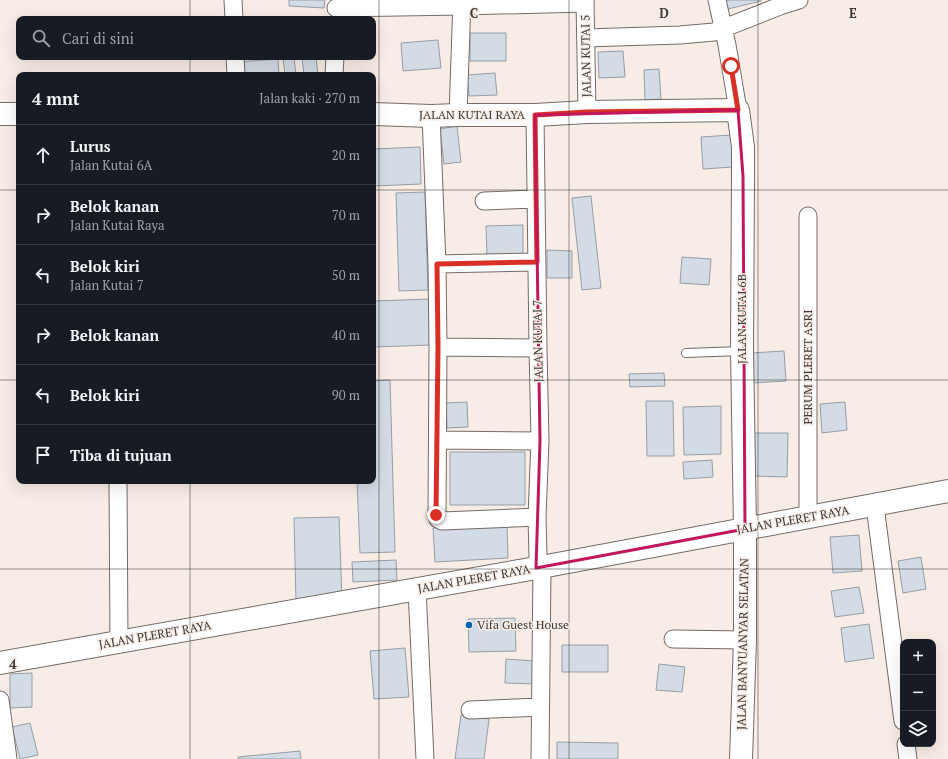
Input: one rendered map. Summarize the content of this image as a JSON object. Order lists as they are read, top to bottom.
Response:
{
  "streets": {
    "street": [
      "JALAN KUTAI 5",
      "JALAN KUTAI RAYA",
      "JALAN KUTAI 6B",
      "JALAN KUTAI 7",
      "PERUM PLERET ASRI",
      "JALAN PLERET RAYA",
      "JALAN BANYUANYAR SELATAN"
    ]
  },
  "crossings": [
    ["JALAN KUTAI 5", "JALAN KUTAI RAYA"],
    ["JALAN KUTAI RAYA", "JALAN KUTAI 6B"],
    ["JALAN KUTAI RAYA", "JALAN KUTAI 7"],
    ["JALAN KUTAI 6B", "JALAN PLERET RAYA"],
    ["JALAN KUTAI 6B", "JALAN BANYUANYAR SELATAN"],
    ["JALAN KUTAI 7", "JALAN PLERET RAYA"],
    ["PERUM PLERET ASRI", "JALAN PLERET RAYA"],
    ["JALAN PLERET RAYA", "JALAN BANYUANYAR SELATAN"]
  ],
  "places": ["Vifa Guest House"],
  "page": {
    "search": "Cari di sini",
    "heading": ["4 mnt", "Jalan kaki · 270 m"],
    "list": [
      ["Lurus", "Jalan Kutai 6A", "20 m"],
      ["Belok kanan", "Jalan Kutai Raya", "70 m"],
      ["Belok kiri", "Jalan Kutai 7", "50 m"],
      ["Belok kanan", "40 m"],
      ["Belok kiri", "90 m"],
      "Tiba di tujuan"
    ],
    "map_buttons": ["+", "−"]
  },
  "grid": {
    "columns": ["C", "D", "E"],
    "rows": ["4"]
  }
}
